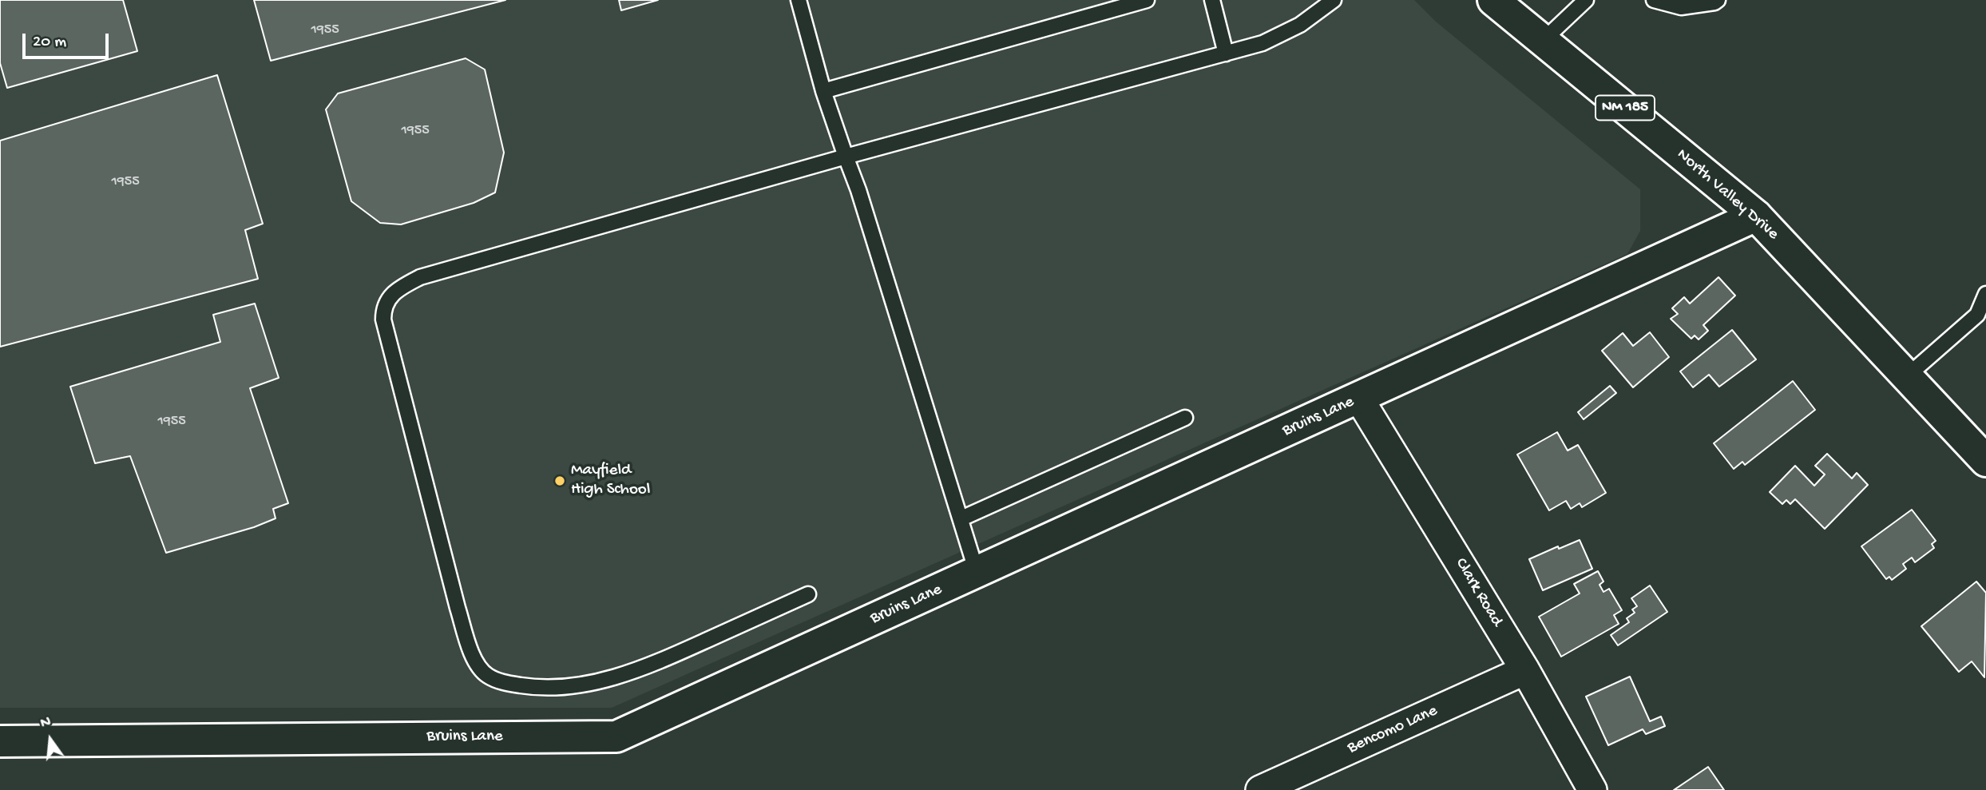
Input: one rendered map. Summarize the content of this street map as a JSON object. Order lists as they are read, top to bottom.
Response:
{
  "streets": {
    "street": [
      "NM 185",
      "North Valley Drive",
      "Bruins Lane",
      "Clark Road",
      "Bencomo Lane"
    ]
  },
  "crossings": [
    ["North Valley Drive", "Bruins Lane"],
    ["Bruins Lane", "Clark Road"],
    ["Clark Road", "Bencomo Lane"]
  ],
  "places": ["Mayfield High School"],
  "house_numbers": [
    "1955",
    "1955",
    "1955",
    "1955"
  ],
  "scale_bar": "20 m",
  "north": "top"
}
